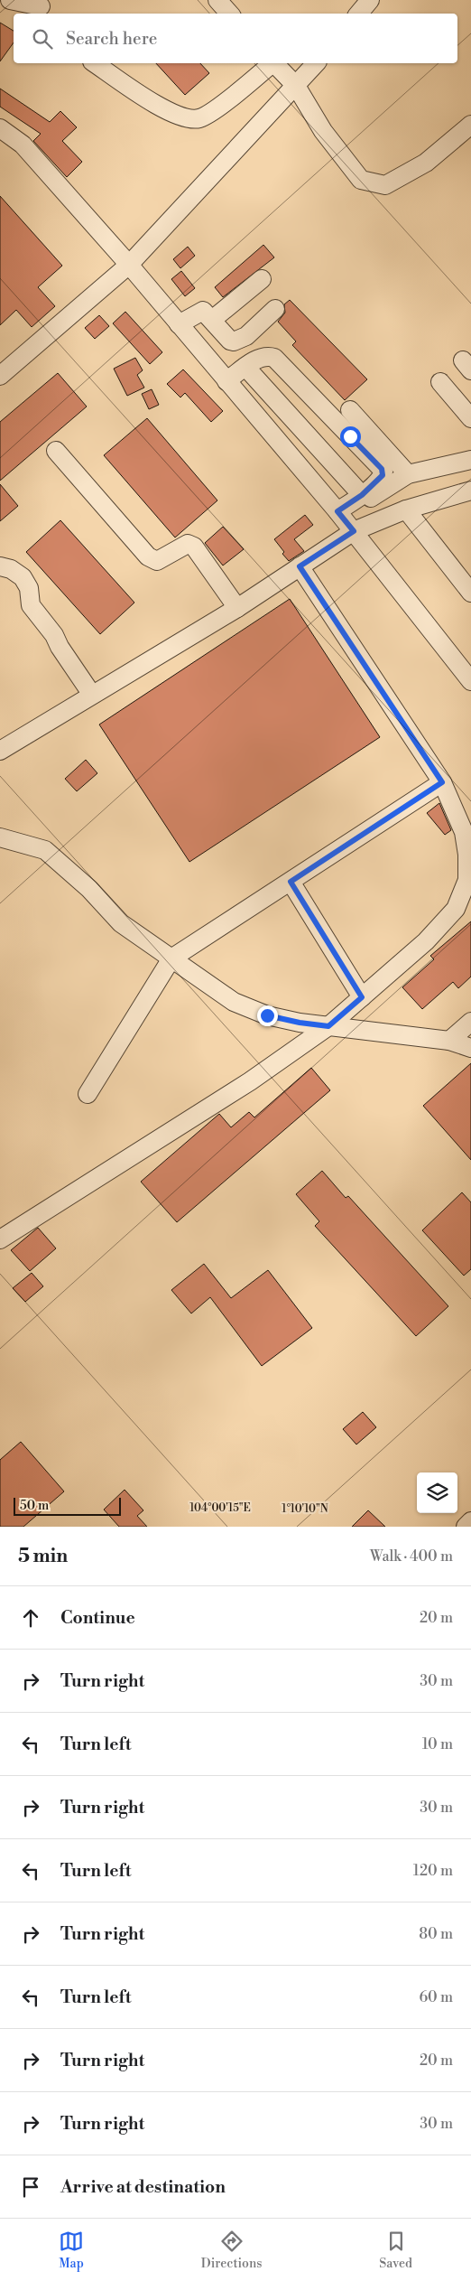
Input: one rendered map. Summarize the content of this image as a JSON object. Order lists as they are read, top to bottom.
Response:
{
  "scale_bar": "50 m",
  "page": {
    "search": "Search here",
    "scale": "50 m",
    "heading": ["5 min", "Walk · 400 m"],
    "list": [
      ["Continue", "20 m"],
      ["Turn right", "30 m"],
      ["Turn left", "10 m"],
      ["Turn right", "30 m"],
      ["Turn left", "120 m"],
      ["Turn right", "80 m"],
      ["Turn left", "60 m"],
      ["Turn right", "20 m"],
      ["Turn right", "30 m"],
      "Arrive at destination"
    ],
    "nav": ["Map", "Directions", "Saved"]
  },
  "coordinates": ["104°00'15\"E", "1°10'10\"N"]
}
